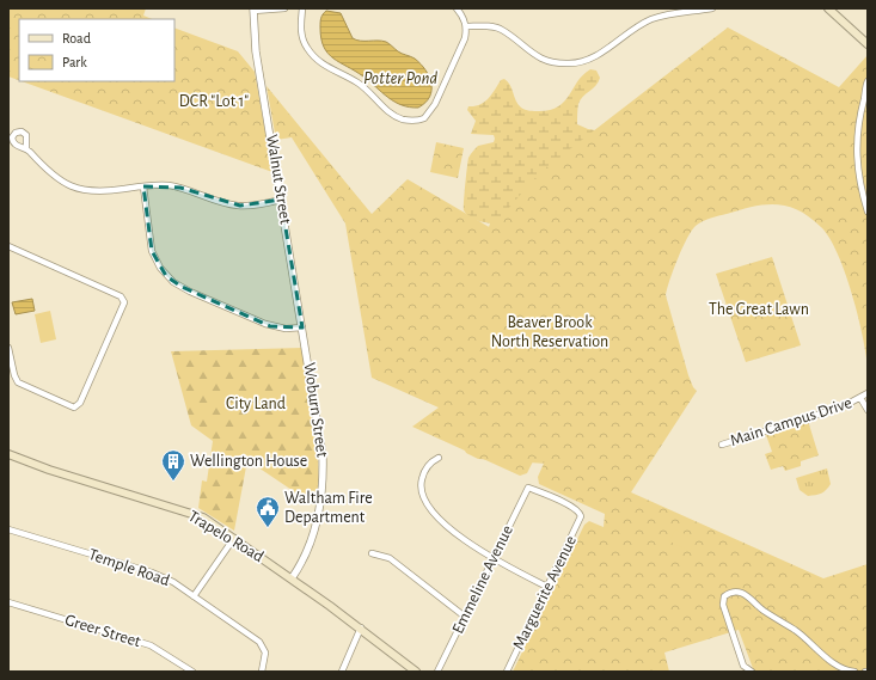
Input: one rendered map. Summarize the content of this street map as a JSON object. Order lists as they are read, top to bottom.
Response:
{
  "streets": {
    "main road": ["Trapelo Road"],
    "street": [
      "Walnut Street",
      "Woburn Street",
      "Main Campus Drive",
      "Temple Road",
      "Emmeline Avenue",
      "Marguerite Avenue",
      "Greer Street"
    ]
  },
  "crossings": [
    ["Walnut Street", "Woburn Street"],
    ["Woburn Street", "Trapelo Road"],
    ["Emmeline Avenue", "Marguerite Avenue"]
  ],
  "water": ["Potter Pond"],
  "parks": [
    "DCR \"Lot 1\"",
    "The Great Lawn",
    "Beaver Brook North Reservation",
    "City Land"
  ],
  "places": {
    "building": ["Wellington House"],
    "public building": ["Waltham Fire Department"]
  },
  "legend": ["Road", "Park"]
}
